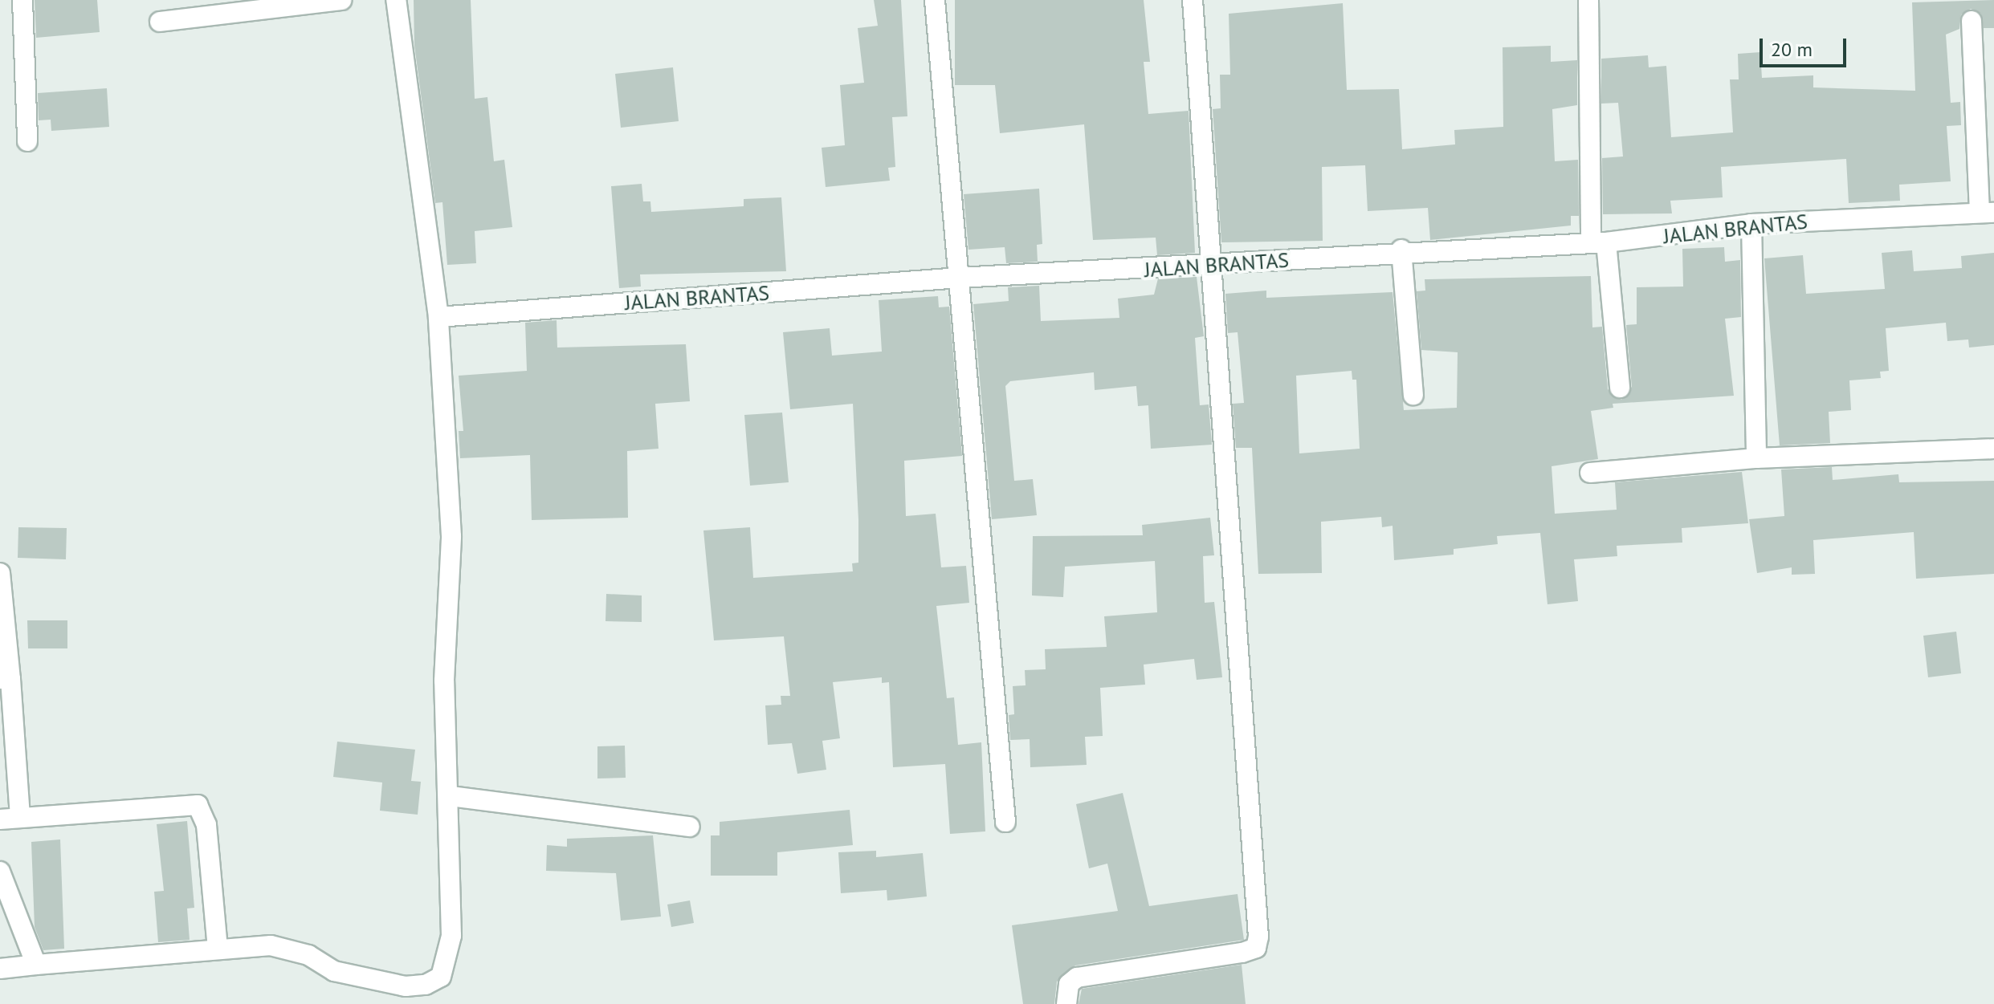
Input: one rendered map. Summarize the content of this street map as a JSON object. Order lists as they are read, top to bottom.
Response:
{
  "streets": {
    "street": ["JALAN BRANTAS"]
  },
  "scale_bar": "20 m"
}
